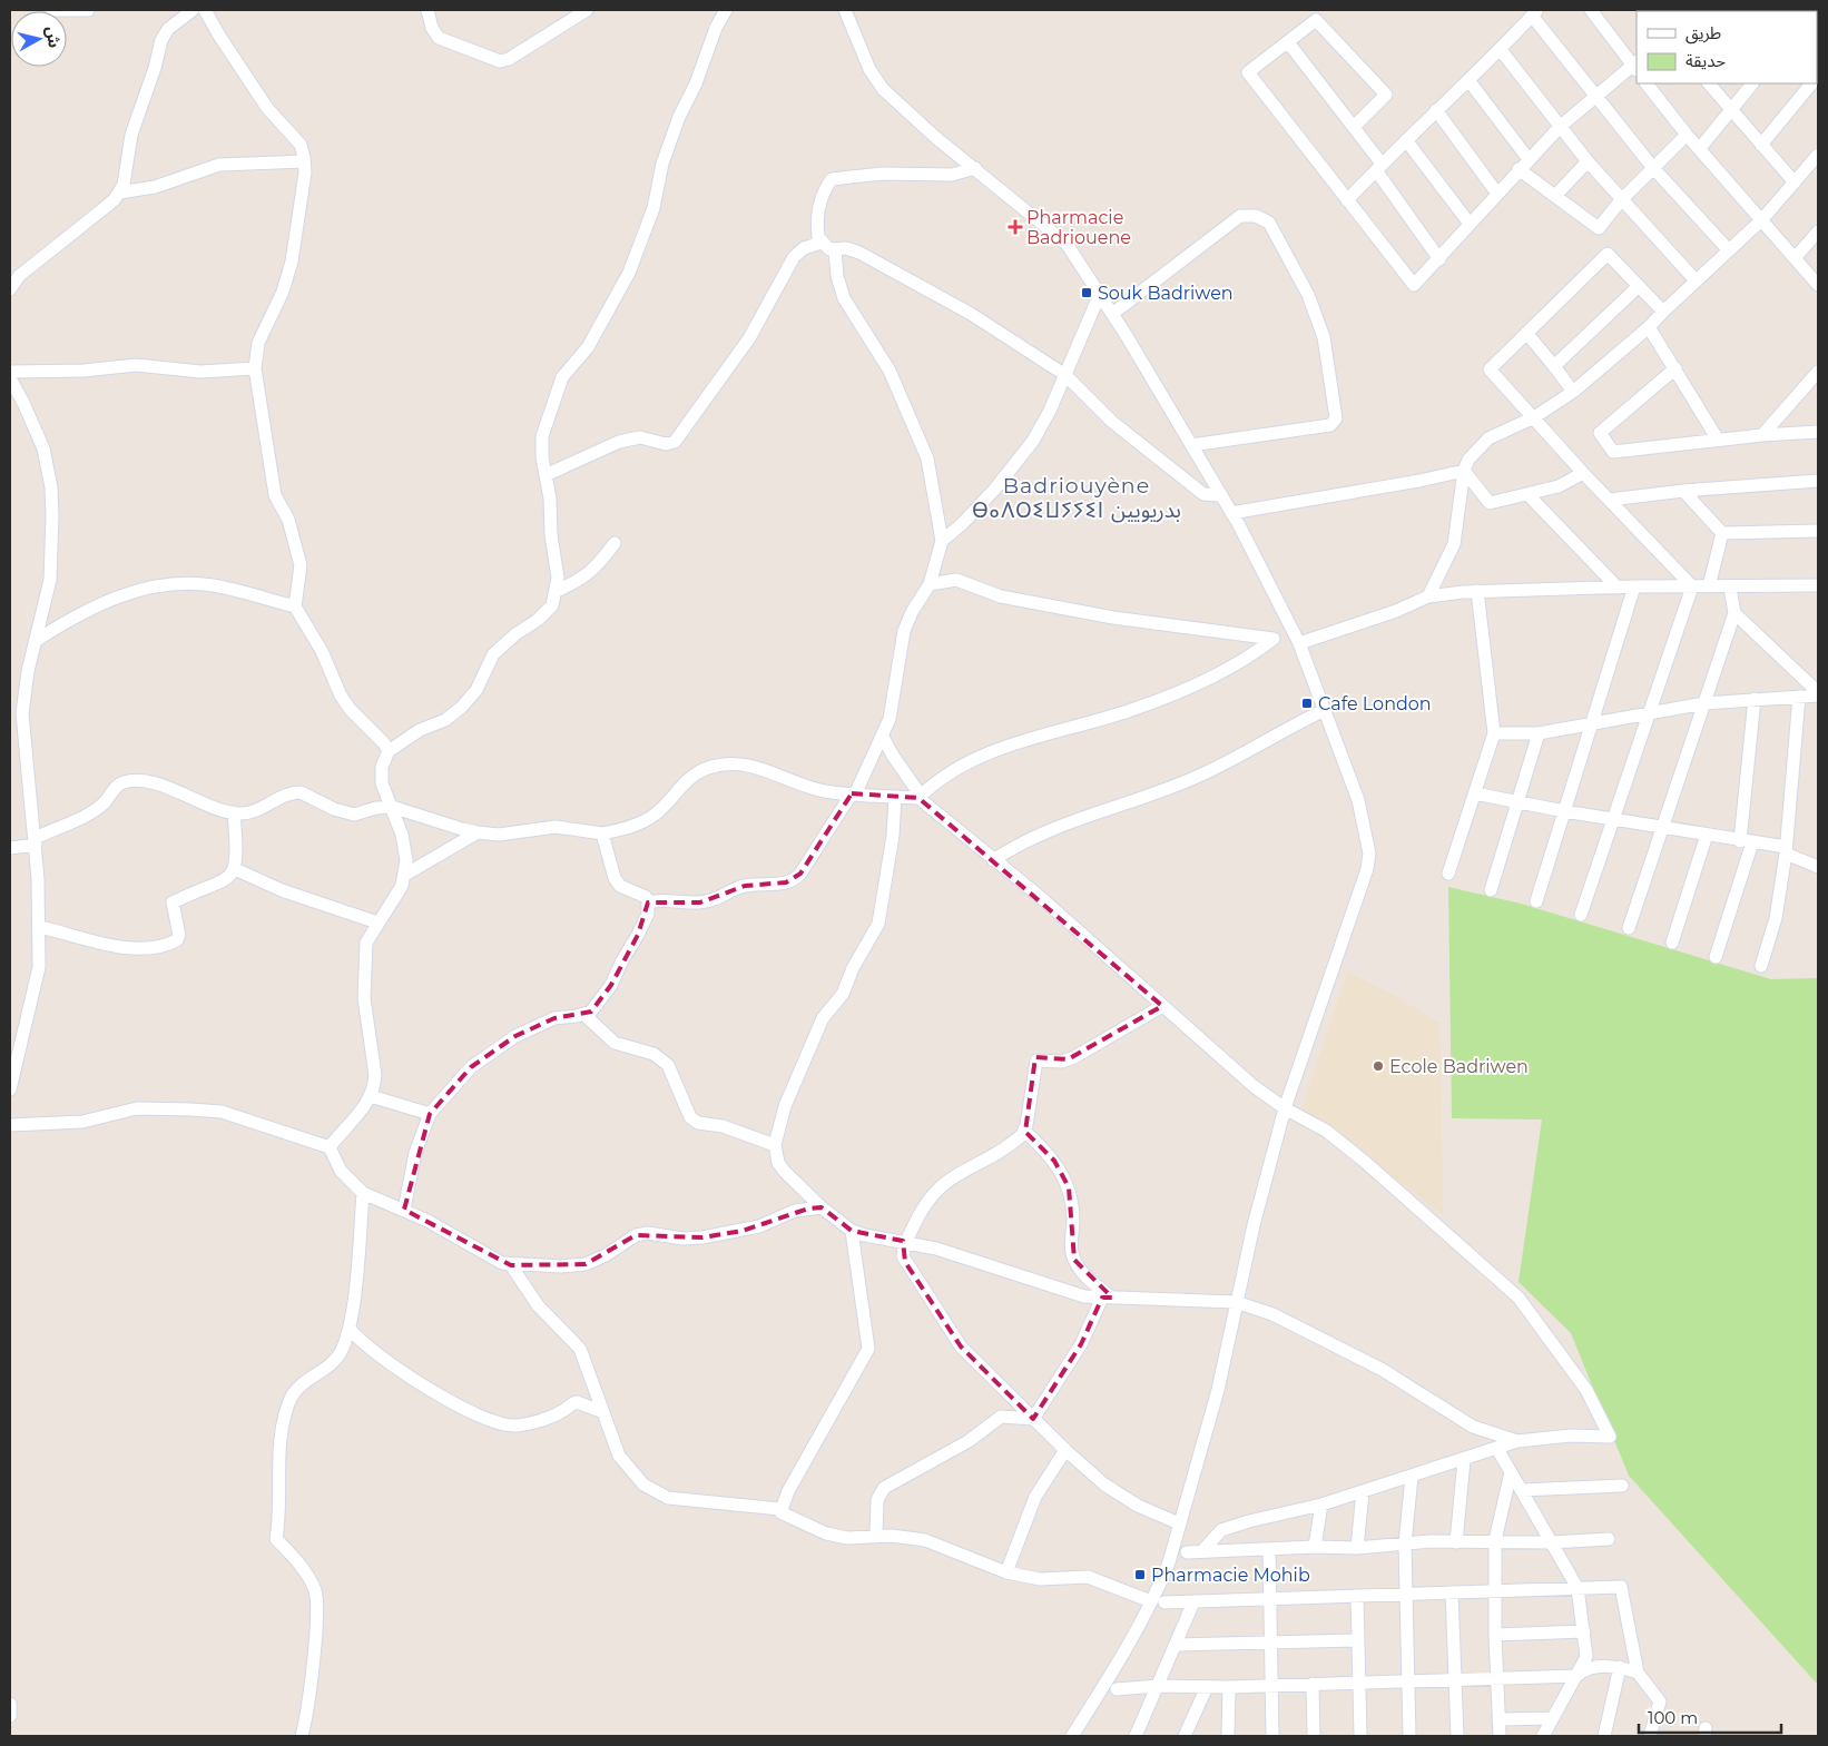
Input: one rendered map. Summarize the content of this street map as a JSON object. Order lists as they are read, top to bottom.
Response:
{
  "districts": ["Badriouyène ⴱⴰⴷⵔⵉⵡⵢⵢⵉⵏ بدريويين"],
  "places": {
    "health": ["Pharmacie Badriouene"],
    "transit": ["Souk Badriwen", "Cafe London", "Pharmacie Mohib"],
    "other": ["Ecole Badriwen"]
  },
  "legend": ["طريق", "حديقة"],
  "scale_bar": "100 m",
  "north": "right"
}
